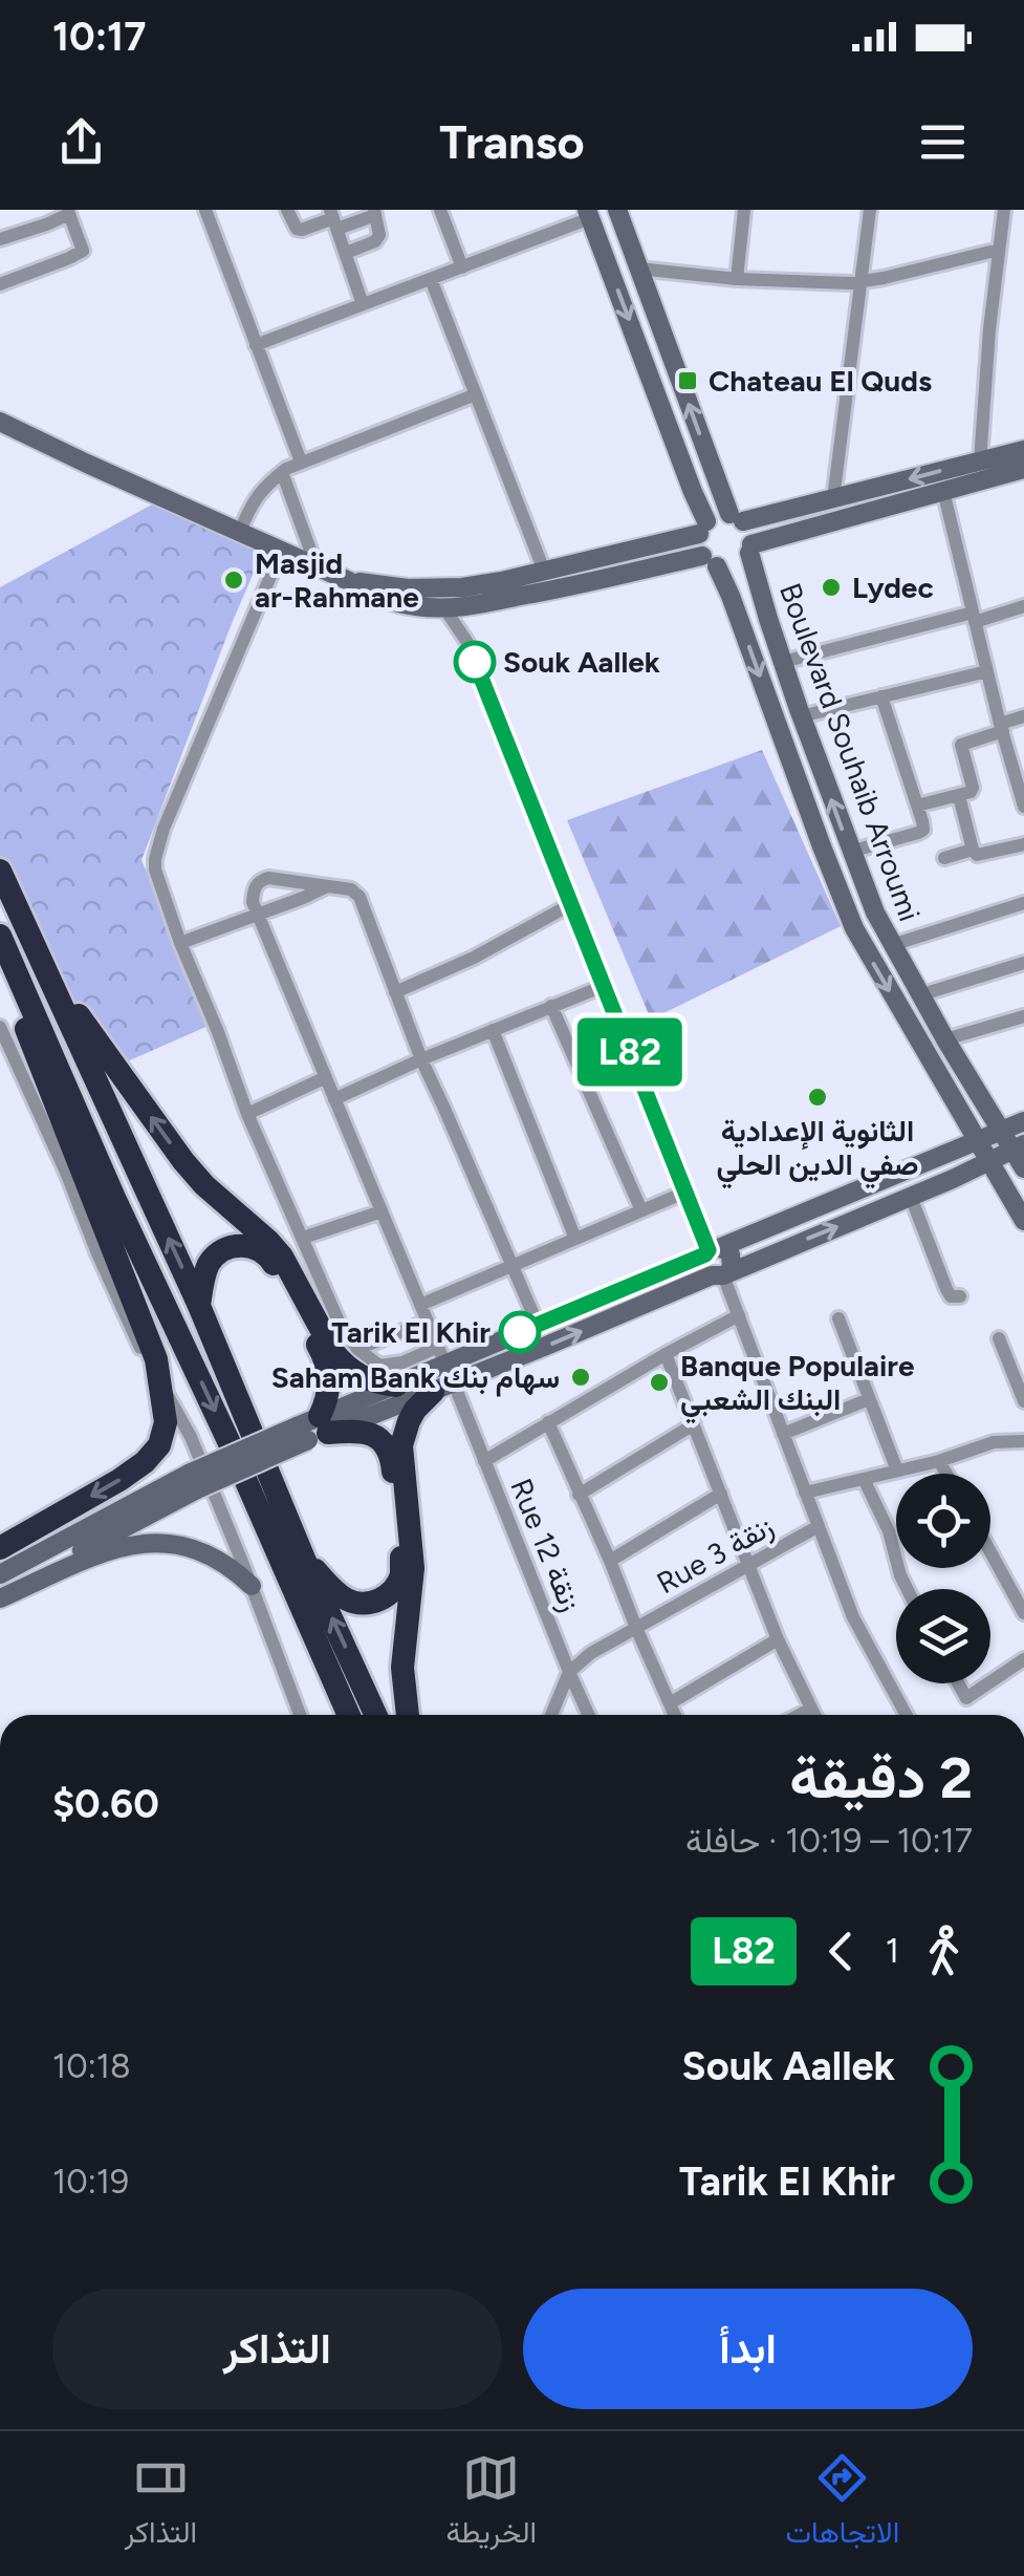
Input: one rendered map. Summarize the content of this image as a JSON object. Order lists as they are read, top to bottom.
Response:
{
  "streets": {
    "street": ["Boulevard Souhaib Arroumi", "Rue 12 زنقة", "Rue 3 زنقة"]
  },
  "crossings": [
    ["Rue 12 زنقة", "Rue 3 زنقة"]
  ],
  "places": {
    "transit": ["Chateau El Quds"],
    "other": [
      "Masjid ar-Rahmane",
      "Lydec",
      "Souk Aallek",
      "الثانوية الإعدادية صفي الدين الحلي",
      "Tarik El Khir",
      "Saham Bank سهام بنك",
      "Banque Populaire البنك الشعبي"
    ]
  },
  "lines": ["bus line L82"],
  "page": {
    "status": "10:17",
    "header": "Transo",
    "on_map": "L82",
    "heading": ["2 دقيقة", "10:17 – 10:19 · حافلة", "$0.60"],
    "legs": ["1", "L82"],
    "list": [
      {
        "name": "Souk Aallek",
        "value": "10:18"
      },
      {
        "name": "Tarik El Khir",
        "value": "10:19"
      }
    ],
    "buttons": ["ابدأ", "التذاكر"],
    "tabs": ["الاتجاهات", "الخريطة", "التذاكر"]
  }
}
